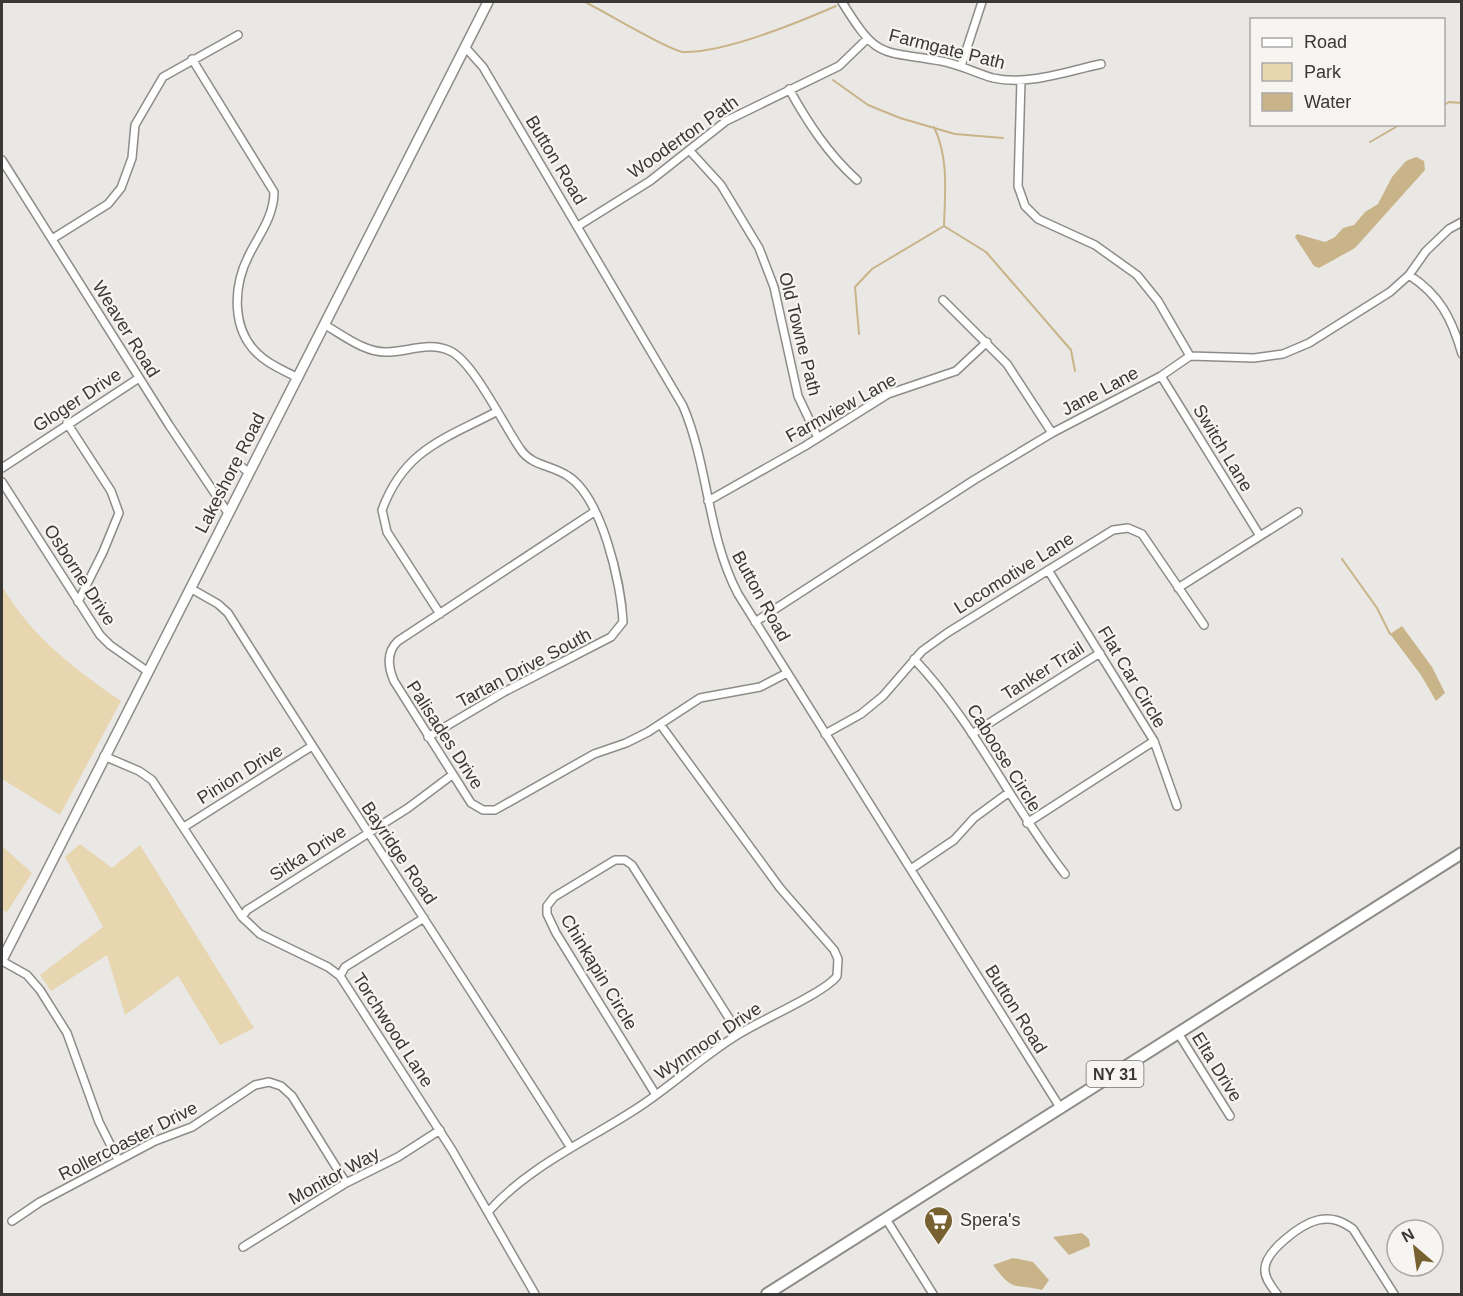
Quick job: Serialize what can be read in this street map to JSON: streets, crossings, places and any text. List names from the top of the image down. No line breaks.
{"streets":{"main road":["NY 31"],"street":["Farmgate Path","Wooderton Path","Button Road","Weaver Road","Old Towne Path","Jane Lane","Gloger Drive","Farmview Lane","Switch Lane","Lakeshore Road","Locomotive Lane","Osborne Drive","Tartan Drive South","Tanker Trail","Flat Car Circle","Palisades Drive","Caboose Circle","Pinion Drive","Sitka Drive","Bayridge Road","Chinkapin Circle","Torchwood Lane","Wynmoor Drive","Elta Drive","Rollercoaster Drive","Monitor Way"]},"crossings":[["Farmgate Path","Wooderton Path"],["Wooderton Path","Button Road"],["Wooderton Path","Old Towne Path"],["Button Road","Jane Lane"],["Button Road","Farmview Lane"],["Button Road","Lakeshore Road"],["Button Road","Locomotive Lane"],["Button Road","Palisades Drive"],["Button Road","NY 31"],["Weaver Road","Gloger Drive"],["Weaver Road","Lakeshore Road"],["Old Towne Path","Farmview Lane"],["Jane Lane","Switch Lane"],["Lakeshore Road","Osborne Drive"],["Lakeshore Road","Bayridge Road"],["Lakeshore Road","Torchwood Lane"],["Locomotive Lane","Flat Car Circle"],["Locomotive Lane","Caboose Circle"],["Tartan Drive South","Palisades Drive"],["Tanker Trail","Flat Car Circle"],["Tanker Trail","Caboose Circle"],["Palisades Drive","Sitka Drive"],["Palisades Drive","Wynmoor Drive"],["Pinion Drive","Bayridge Road"],["Pinion Drive","Torchwood Lane"],["Sitka Drive","Bayridge Road"],["Sitka Drive","Torchwood Lane"],["Bayridge Road","Wynmoor Drive"],["Chinkapin Circle","Wynmoor Drive"],["Torchwood Lane","Wynmoor Drive"],["Torchwood Lane","Monitor Way"],["Elta Drive","NY 31"],["Rollercoaster Drive","Monitor Way"]],"places":{"supermarket":["Spera's"]},"legend":["Road","Park","Water"],"north":"top left"}
